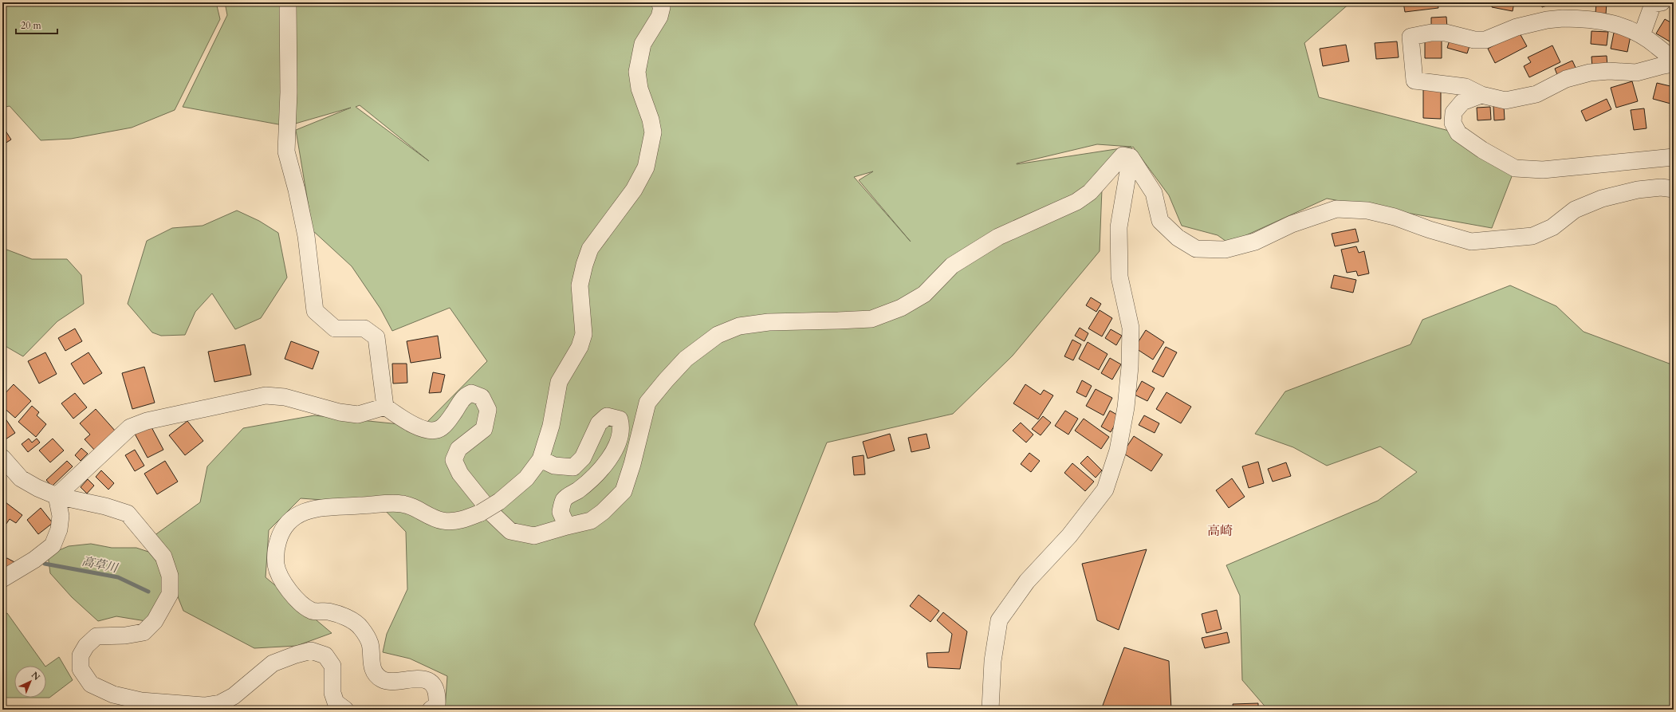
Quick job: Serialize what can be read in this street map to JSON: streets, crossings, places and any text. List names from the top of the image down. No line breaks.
{"districts":["高崎"],"water":["高草川"],"scale_bar":"20 m","north":"top right"}
